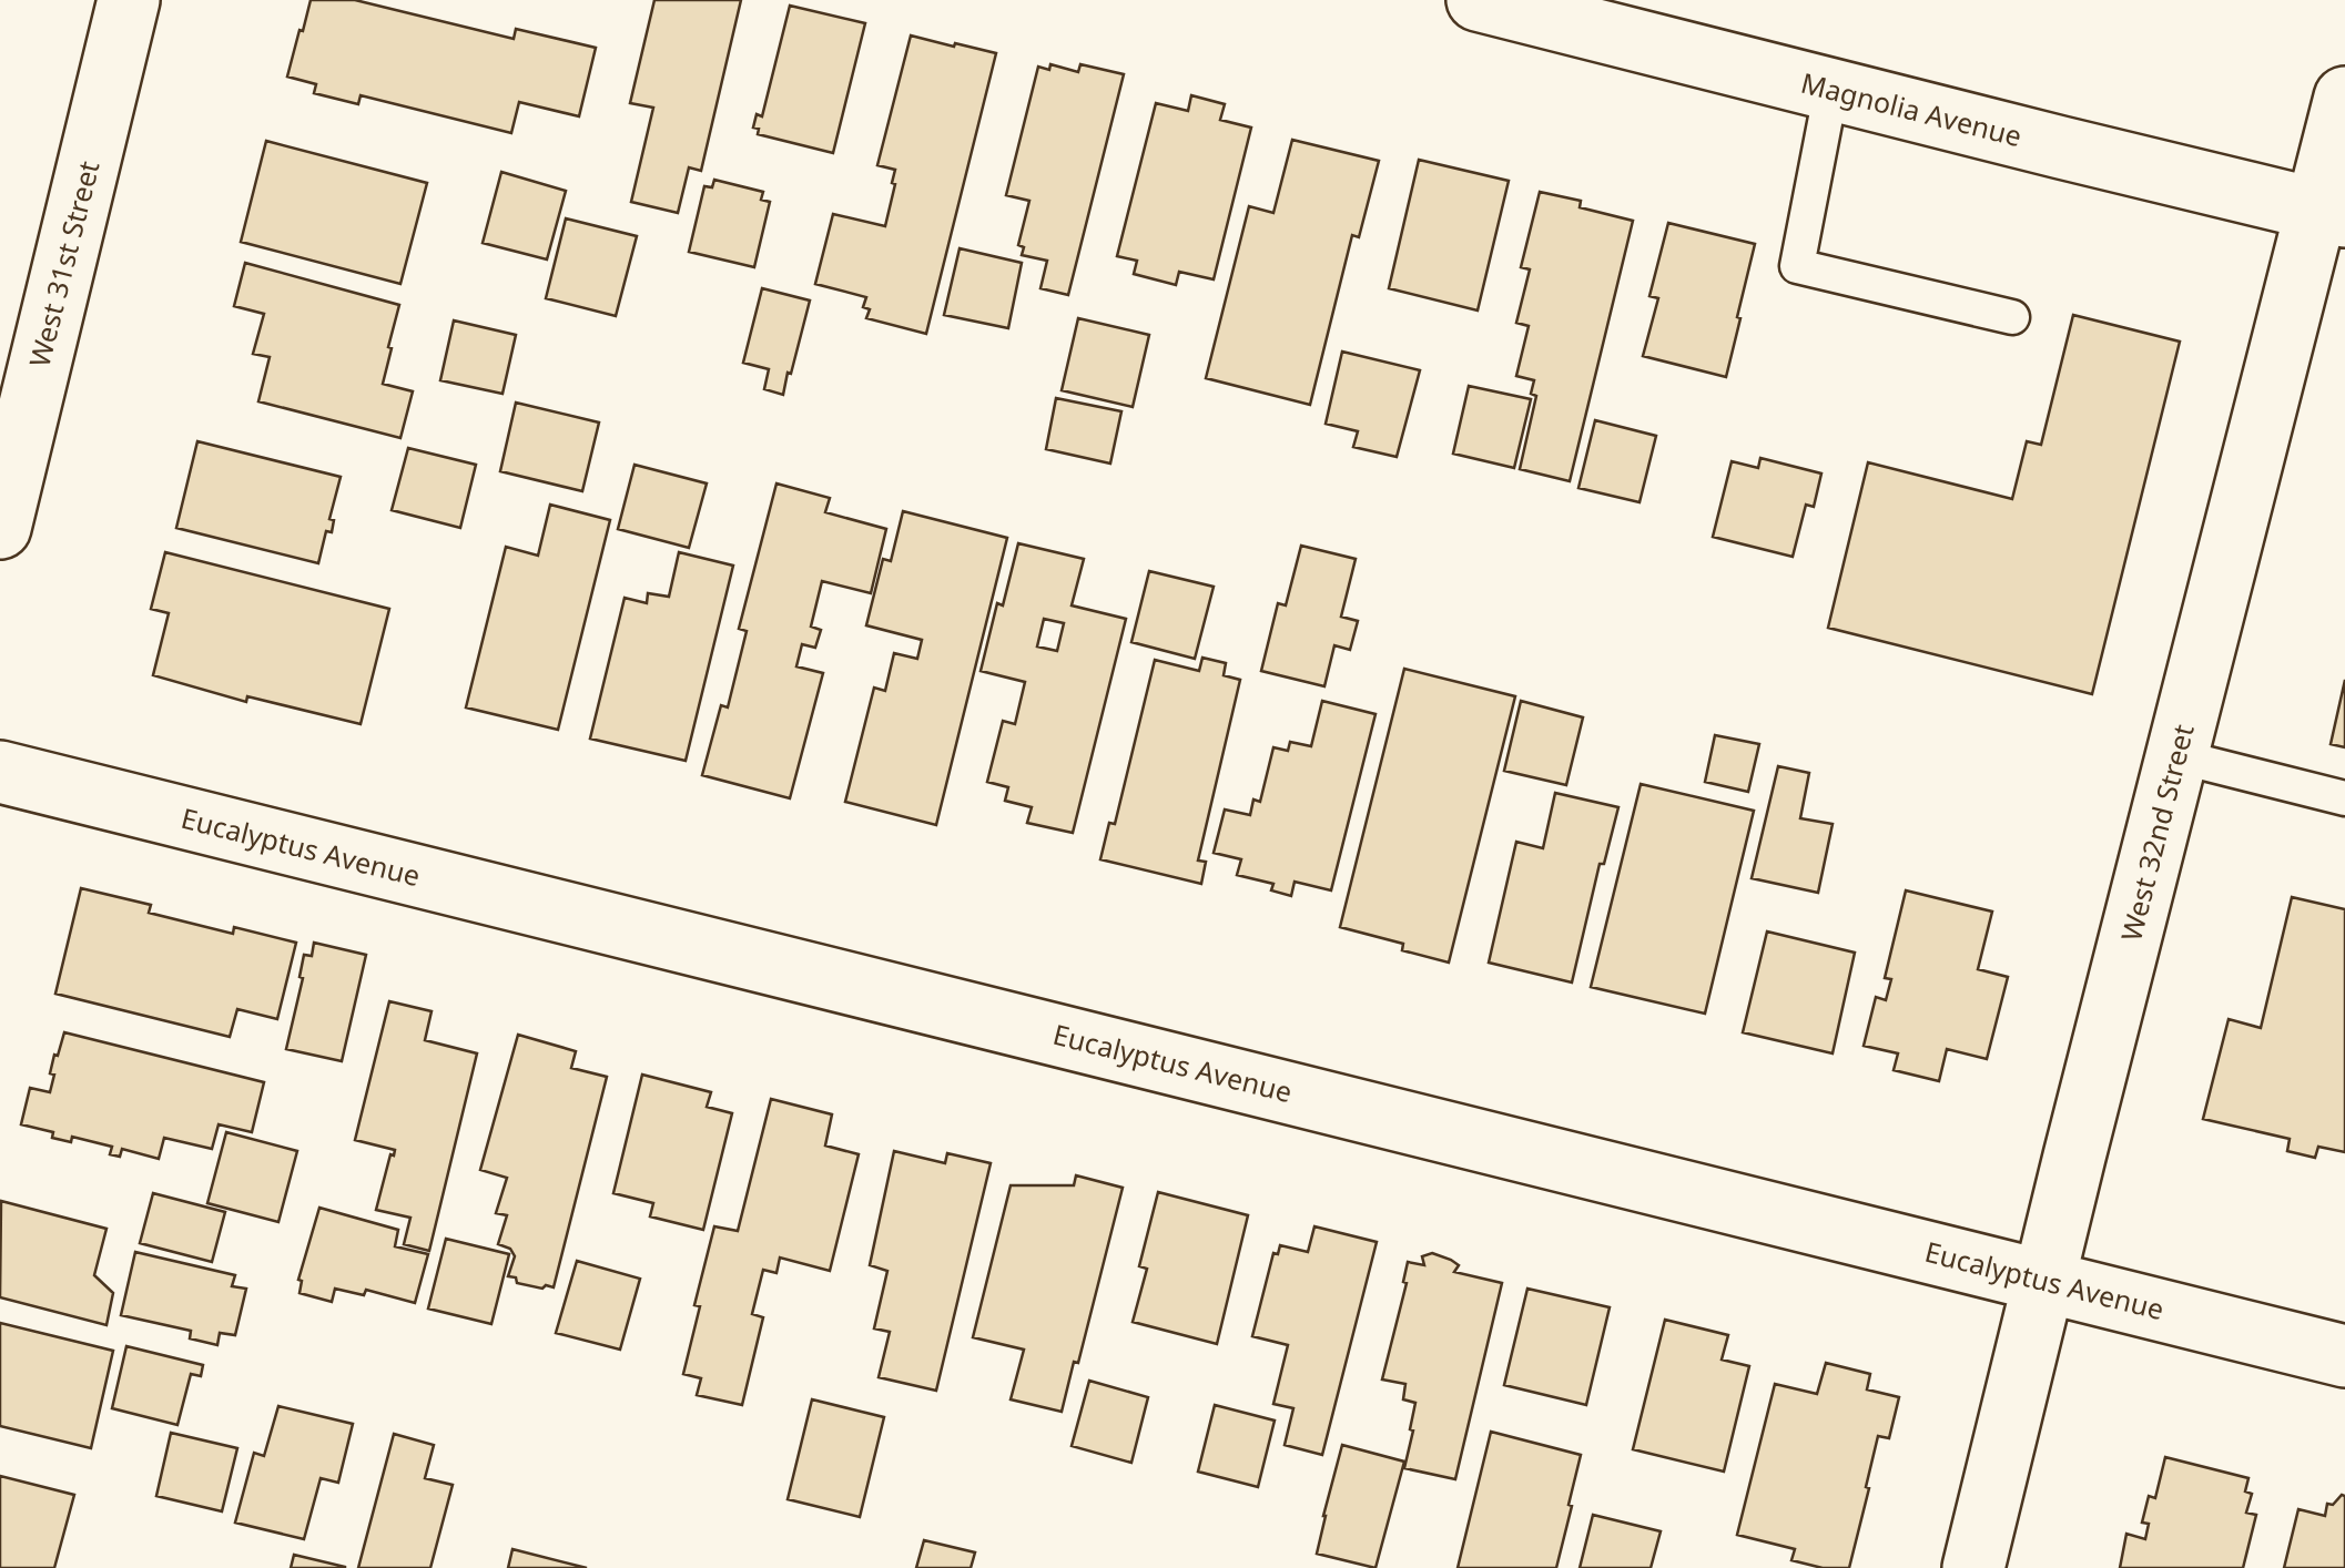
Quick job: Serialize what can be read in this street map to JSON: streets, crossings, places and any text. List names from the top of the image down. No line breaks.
{"streets":{"street":["Magnolia Avenue","West 31st Street","West 32nd Street","Eucalyptus Avenue"]},"crossings":[["Magnolia Avenue","West 32nd Street"],["West 32nd Street","Eucalyptus Avenue"]]}
